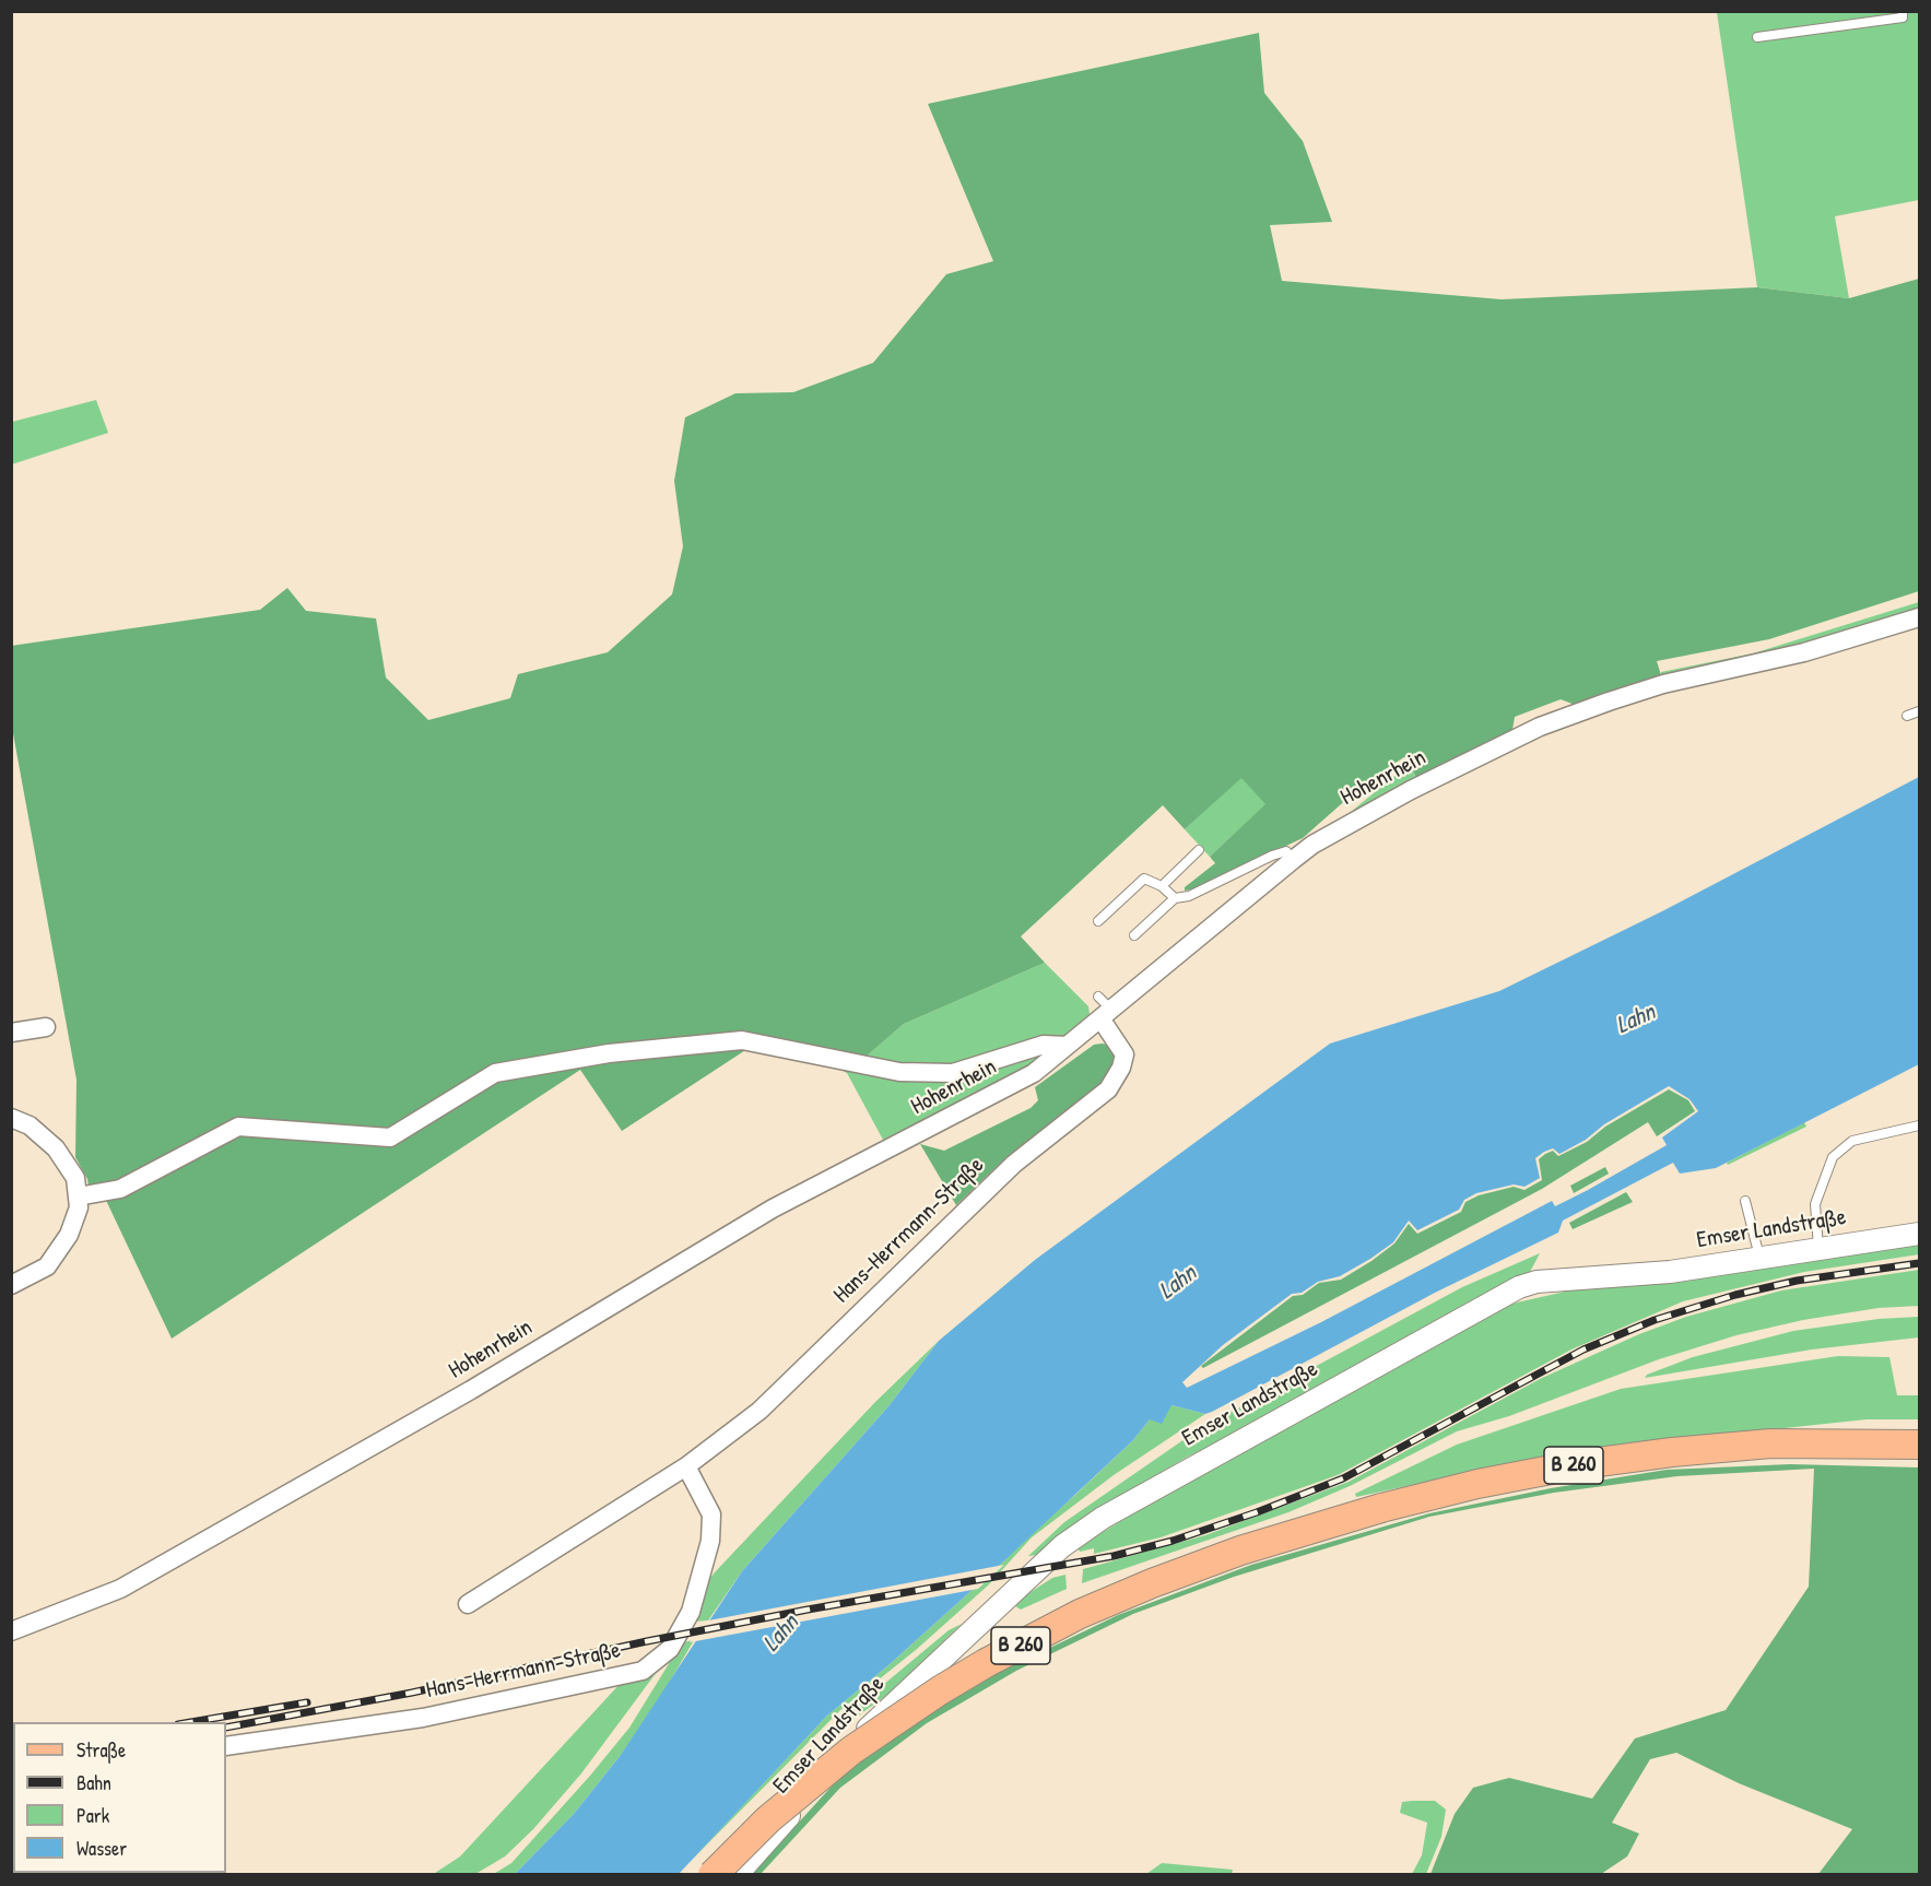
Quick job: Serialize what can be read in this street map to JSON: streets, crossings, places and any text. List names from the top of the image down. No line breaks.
{"streets":{"main road":["B 260"],"street":["Hohenrhein","Emser Landstraße","Hans-Herrmann-Straße"]},"crossings":[["Hohenrhein","Hans-Herrmann-Straße"]],"water":["Lahn"],"legend":["Straße","Bahn","Park","Wasser"]}
